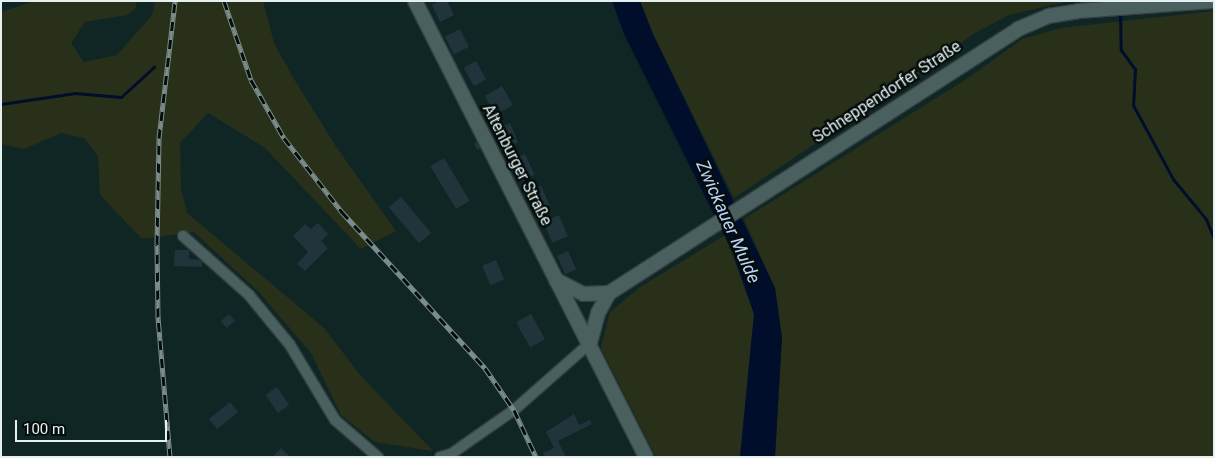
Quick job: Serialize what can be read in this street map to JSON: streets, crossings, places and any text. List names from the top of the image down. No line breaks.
{"streets":{"street":["Schneppendorfer Straße","Altenburger Straße"]},"water":["Zwickauer Mulde"],"scale_bar":"100 m"}
